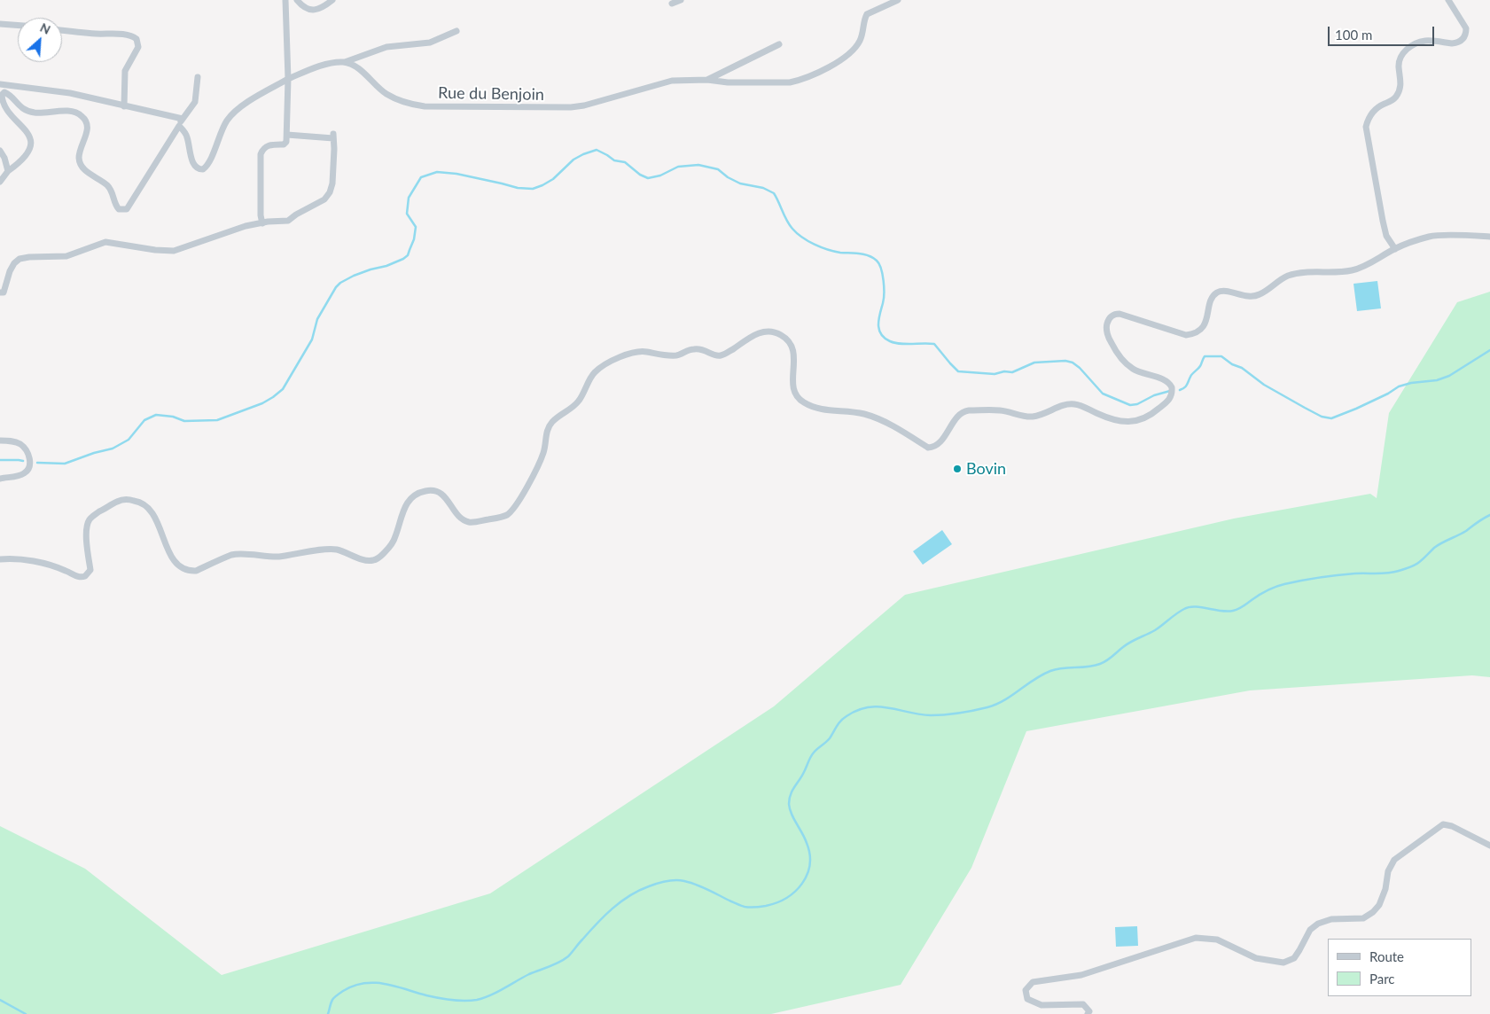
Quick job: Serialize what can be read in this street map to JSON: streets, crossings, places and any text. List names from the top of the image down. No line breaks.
{"streets":{"street":["Rue du Benjoin"]},"places":["Bovin"],"legend":["Route","Parc"],"scale_bar":"100 m","north":"top right"}
